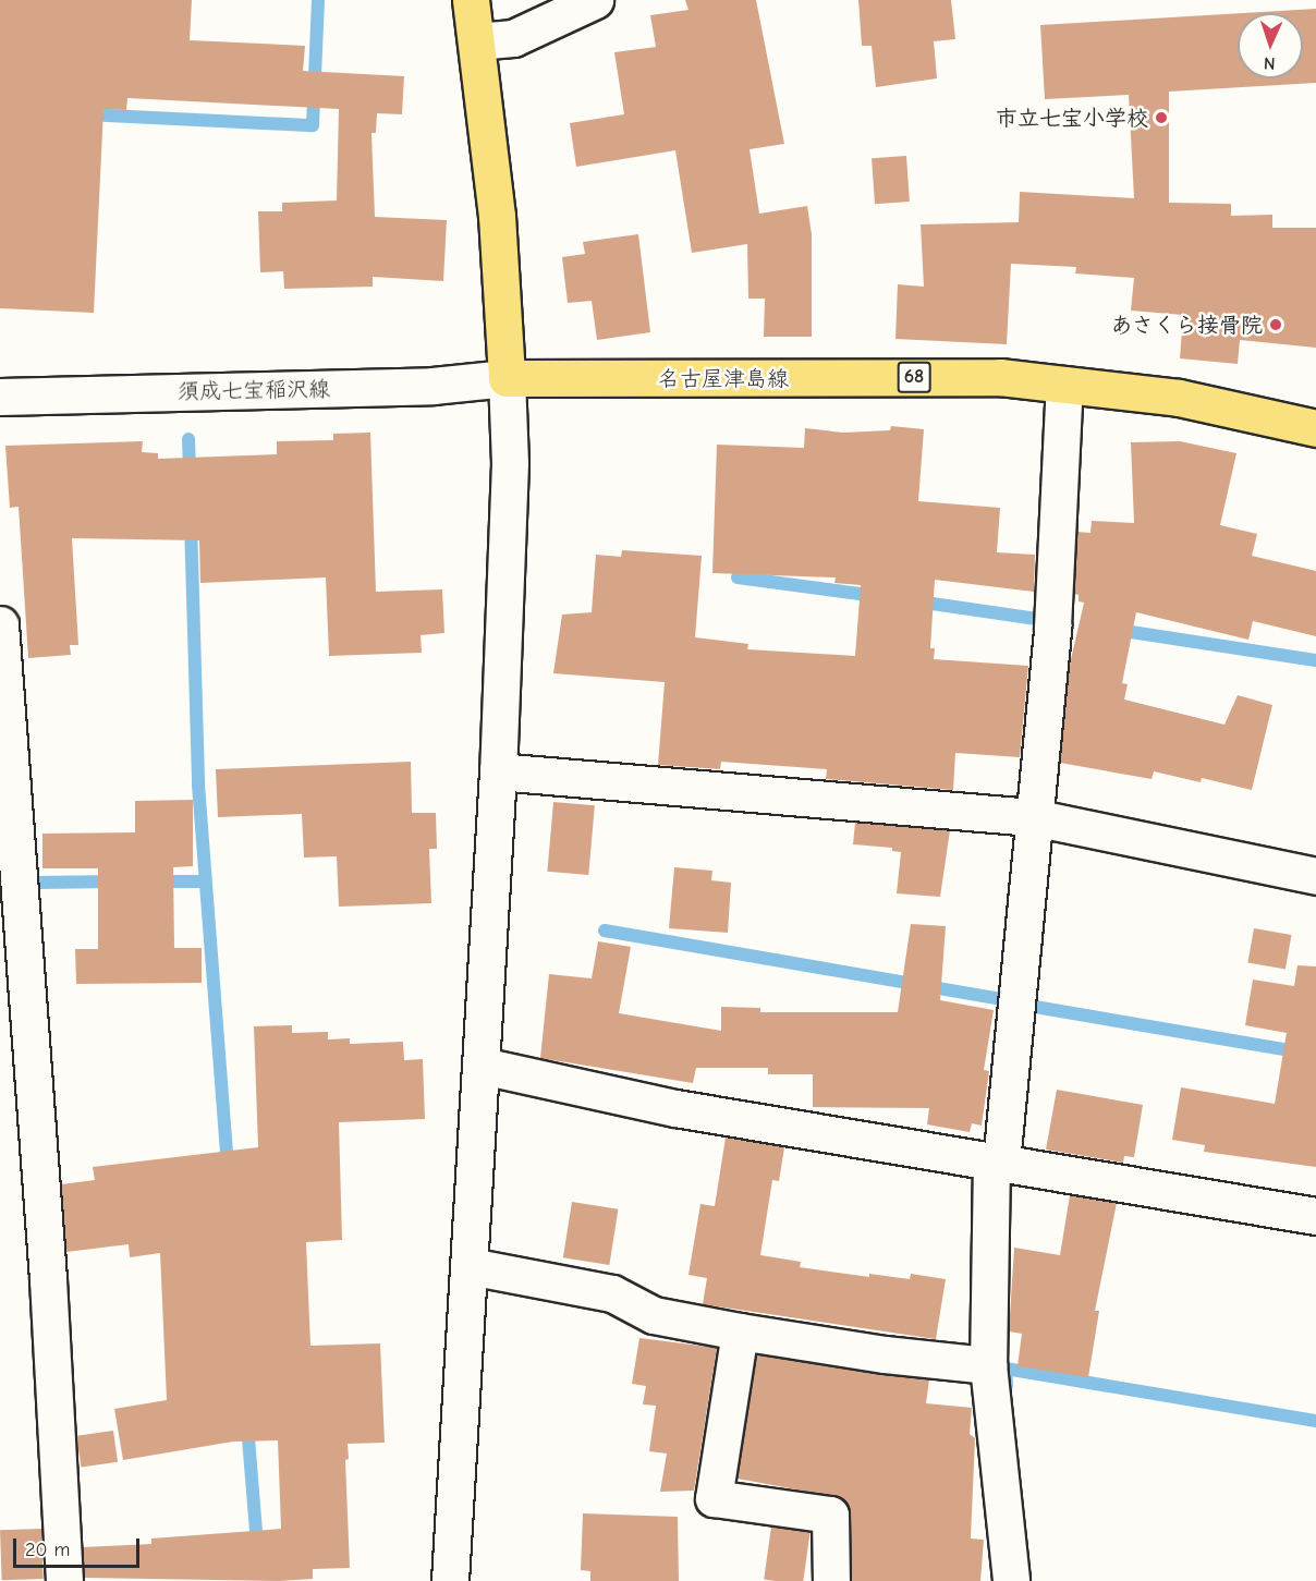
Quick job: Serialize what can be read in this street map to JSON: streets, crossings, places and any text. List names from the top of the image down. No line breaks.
{"streets":{"main road":["68","名古屋津島線"],"street":["須成七宝稲沢線"]},"crossings":[["名古屋津島線","須成七宝稲沢線"]],"places":["市立七宝小学校","あさくら接骨院"],"scale_bar":"20 m","north":"bottom"}
